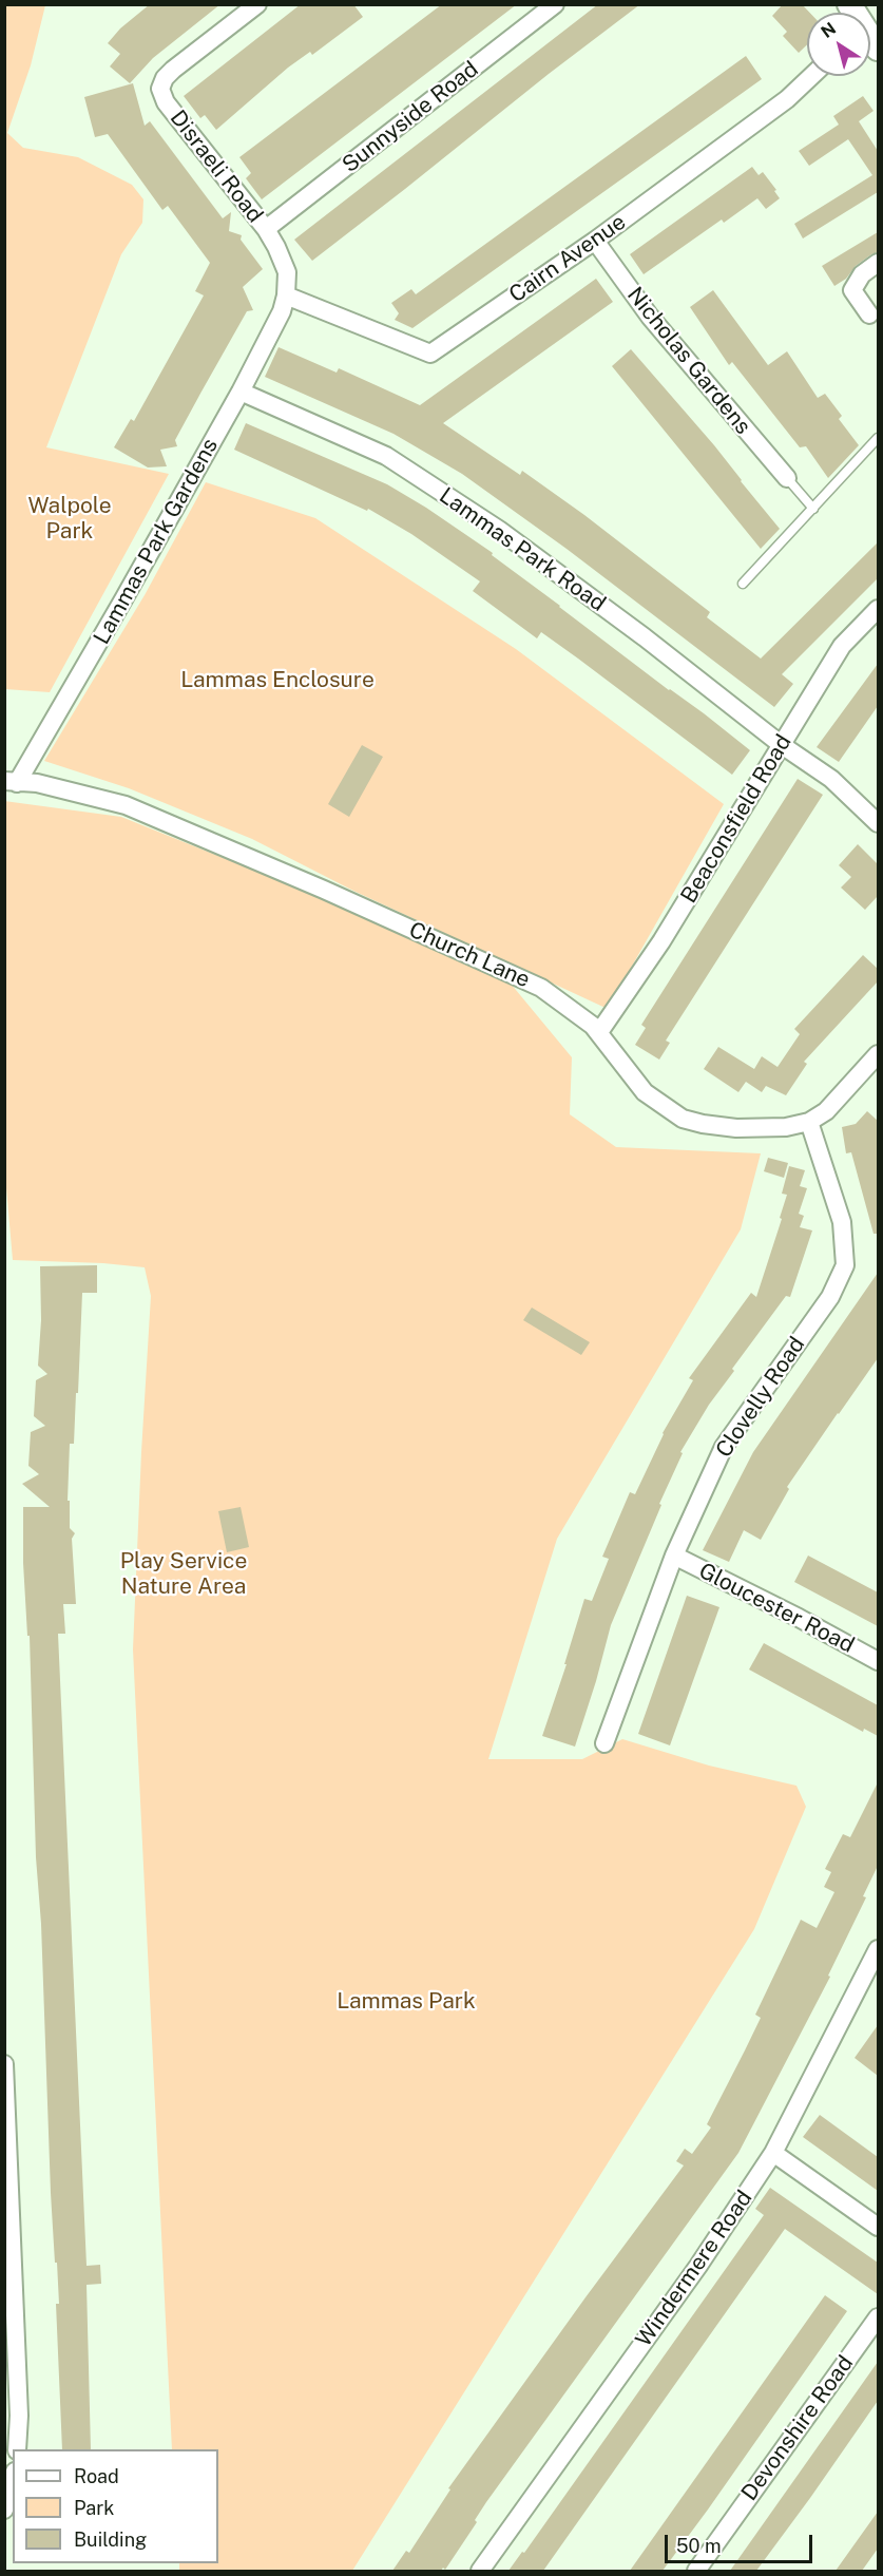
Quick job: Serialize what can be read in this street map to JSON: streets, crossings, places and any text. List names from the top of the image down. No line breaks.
{"streets":{"street":["Sunnyside Road","Disraeli Road","Cairn Avenue","Nicholas Gardens","Lammas Park Gardens","Lammas Park Road","Beaconsfield Road","Church Lane","Clovelly Road","Gloucester Road","Windermere Road","Devonshire Road"]},"crossings":[["Sunnyside Road","Disraeli Road"],["Disraeli Road","Cairn Avenue"],["Disraeli Road","Lammas Park Gardens"],["Cairn Avenue","Nicholas Gardens"],["Cairn Avenue","Lammas Park Gardens"],["Lammas Park Gardens","Lammas Park Road"],["Lammas Park Gardens","Church Lane"],["Lammas Park Road","Beaconsfield Road"],["Beaconsfield Road","Church Lane"],["Church Lane","Clovelly Road"],["Clovelly Road","Gloucester Road"]],"parks":["Walpole Park","Lammas Enclosure","Play Service Nature Area","Lammas Park"],"legend":["Road","Park","Building"],"scale_bar":"50 m","north":"top left"}
